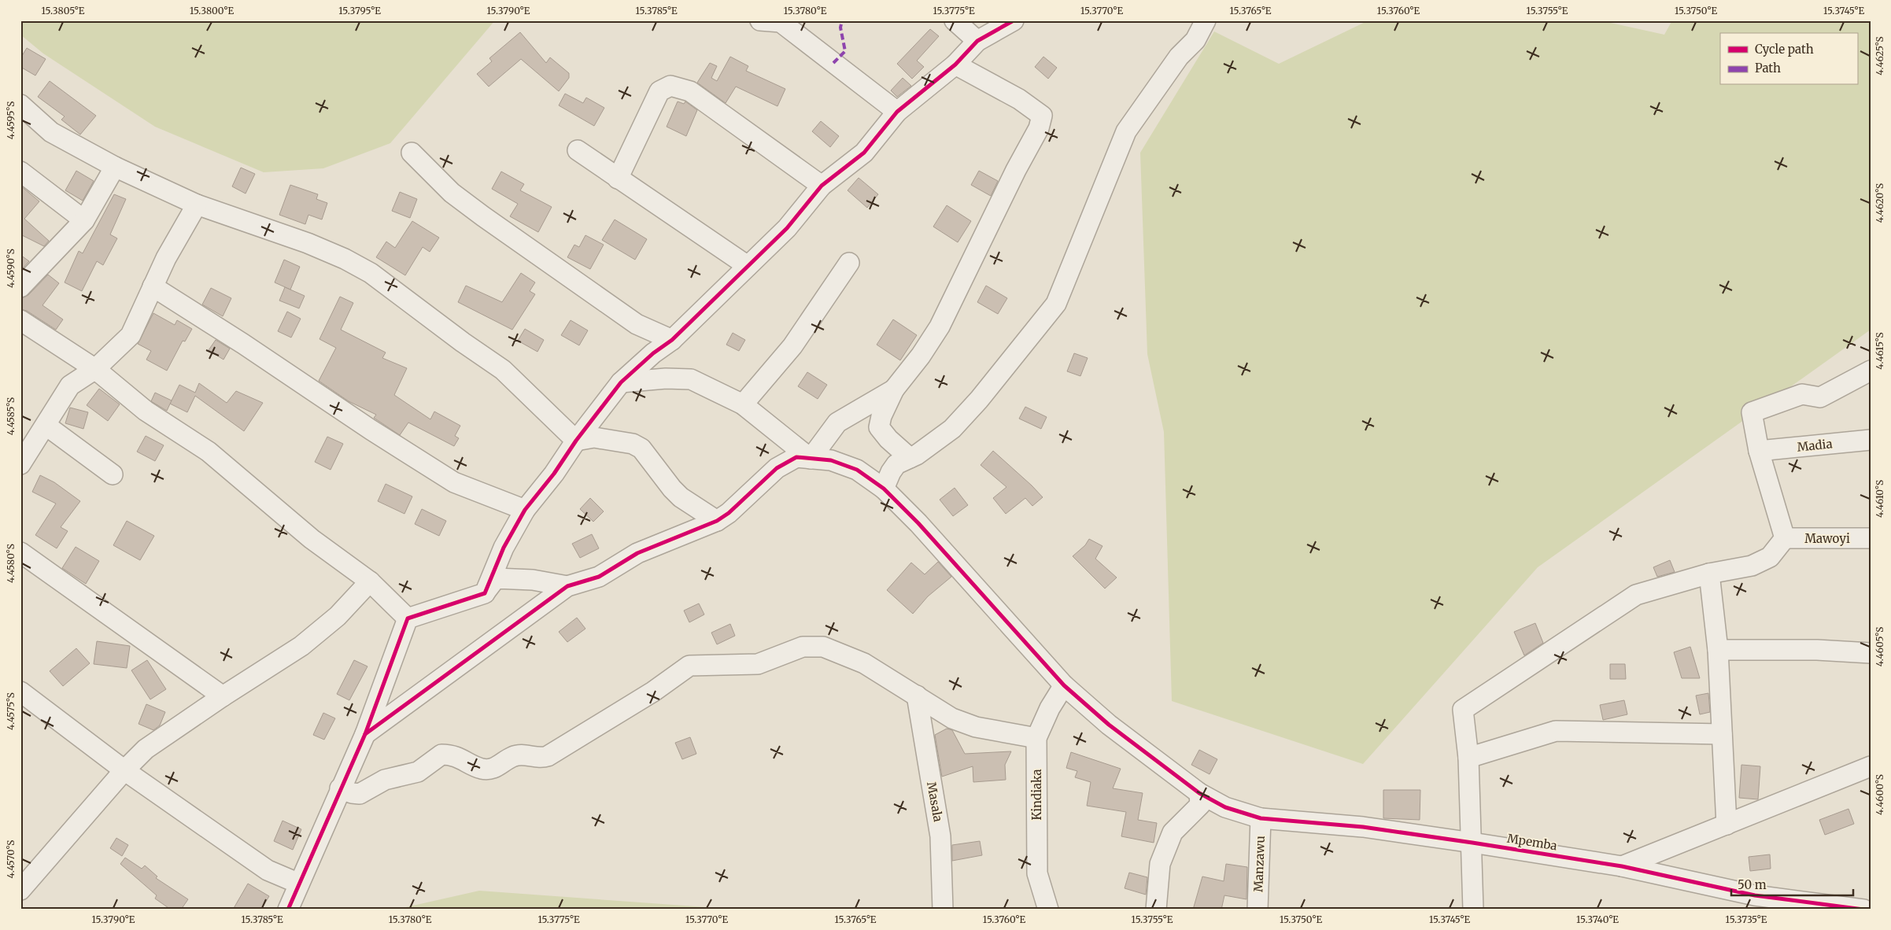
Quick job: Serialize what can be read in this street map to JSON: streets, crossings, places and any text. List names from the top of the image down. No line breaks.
{"streets":{"street":["Madia","Mawoyi","Kindiaka","Masala","Mpemba","Manzawu"]},"crossings":[["Kindiaka","Mpemba"],["Mpemba","Manzawu"]],"legend":["Cycle path","Path"],"scale_bar":"50 m","coordinates":["15.3805°E","15.3800°E","15.3795°E","15.3790°E","15.3785°E","15.3780°E","15.3775°E","15.3770°E","15.3765°E","15.3760°E","15.3755°E","15.3750°E","15.3745°E","4.4625°S","4.4595°S","4.4620°S","4.4590°S","4.4615°S","4.4585°S","4.4610°S","4.4580°S","4.4605°S","4.4575°S","4.4600°S","4.4570°S","15.3740°E","15.3735°E"]}
